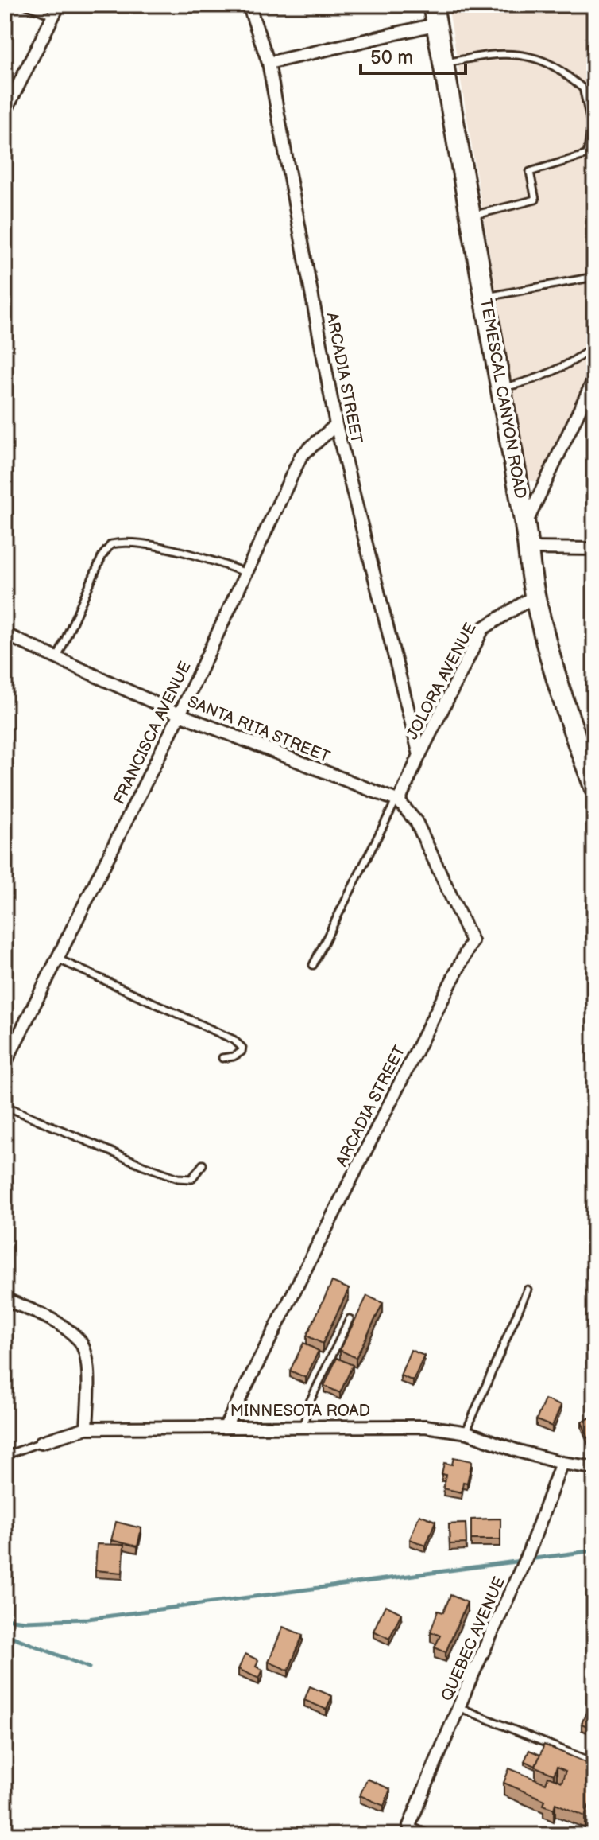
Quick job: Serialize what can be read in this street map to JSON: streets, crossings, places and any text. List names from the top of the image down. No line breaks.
{"streets":{"main road":["TEMESCAL CANYON ROAD"],"street":["ARCADIA STREET","JOLORA AVENUE","SANTA RITA STREET","FRANCISCA AVENUE","MINNESOTA ROAD","QUEBEC AVENUE"]},"crossings":[["ARCADIA STREET","JOLORA AVENUE"],["ARCADIA STREET","SANTA RITA STREET"],["ARCADIA STREET","FRANCISCA AVENUE"],["ARCADIA STREET","MINNESOTA ROAD"],["TEMESCAL CANYON ROAD","JOLORA AVENUE"],["JOLORA AVENUE","SANTA RITA STREET"],["SANTA RITA STREET","FRANCISCA AVENUE"],["MINNESOTA ROAD","QUEBEC AVENUE"]],"scale_bar":"50 m"}
